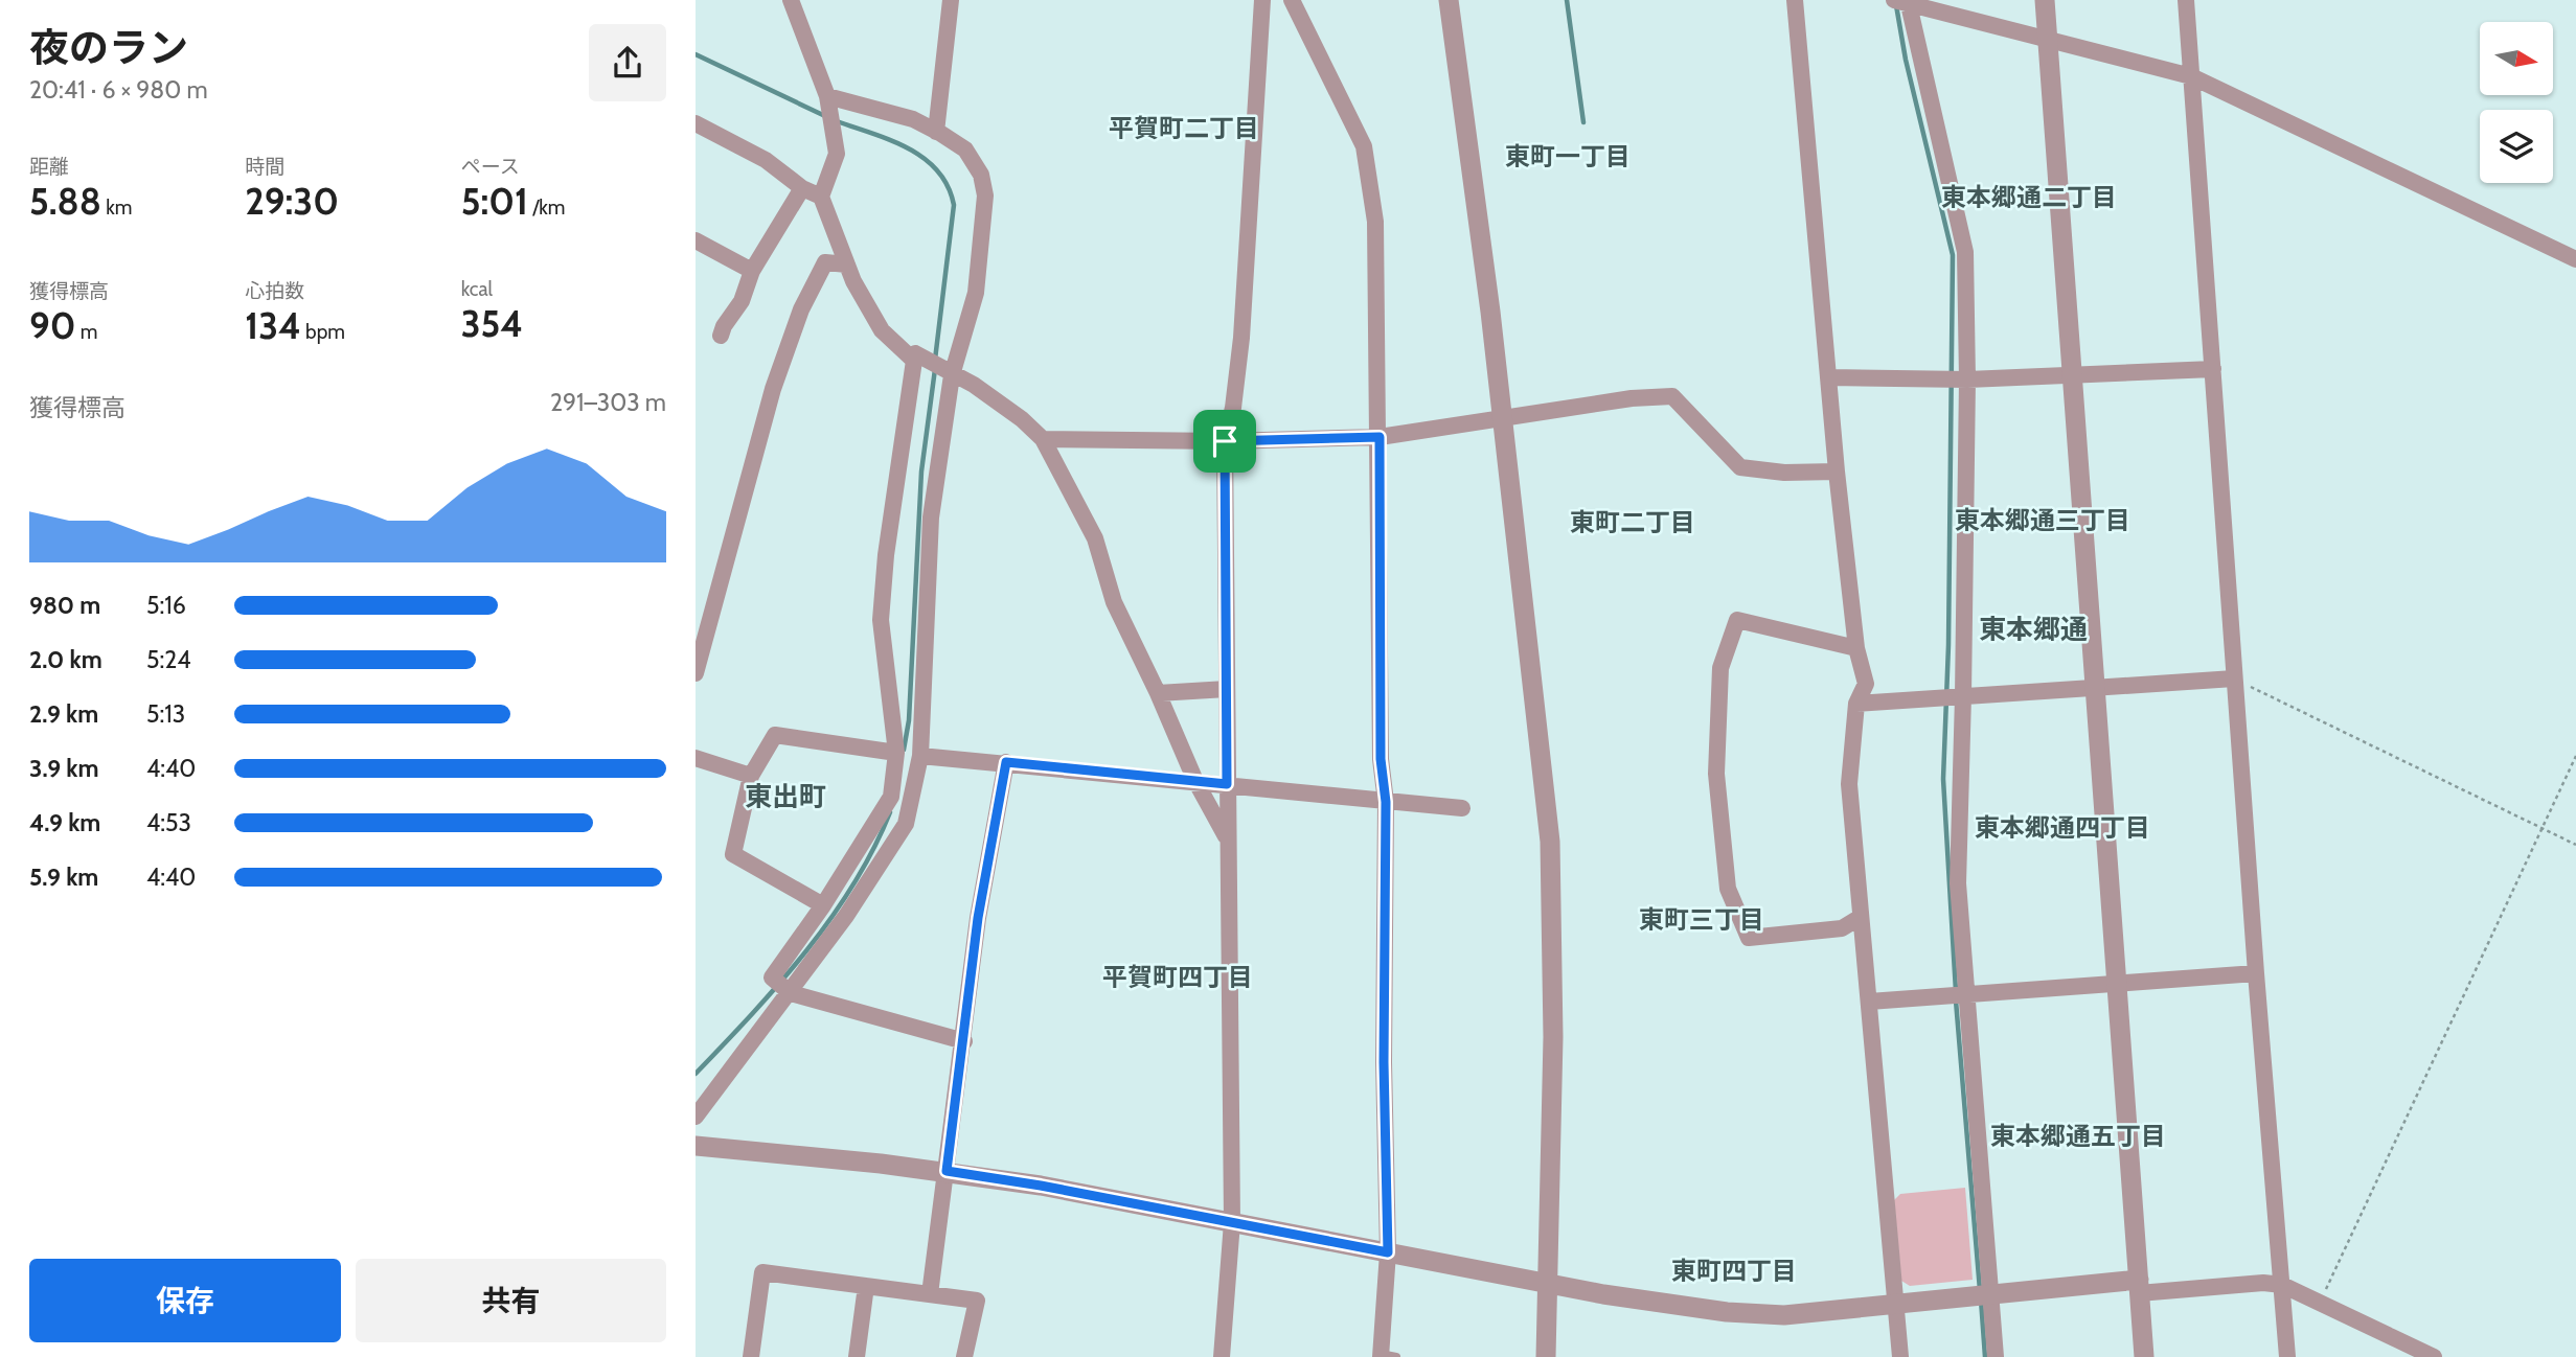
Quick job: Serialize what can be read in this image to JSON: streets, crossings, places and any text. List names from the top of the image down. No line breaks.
{"districts":["平賀町二丁目","東町一丁目","東本郷通二丁目","東本郷通三丁目","東町二丁目","東本郷通","東出町","東本郷通四丁目","東町三丁目","平賀町四丁目","東本郷通五丁目","東町四丁目"],"north":"right","page":{"heading":["夜のラン","20:41 · 6 × 980 m"],"stats":[["距離","5.88 km"],["時間","29:30"],["ペース","5:01 /km"],["獲得標高","90 m"],["心拍数","134 bpm"],["kcal","354"]],"chart":["獲得標高","291–303 m"],"list":[{"name":"980 m","note":"5:16"},{"name":"2.0 km","note":"5:24"},{"name":"2.9 km","note":"5:13"},{"name":"3.9 km","note":"4:40"},{"name":"4.9 km","note":"4:53"},{"name":"5.9 km","note":"4:40"}],"buttons":["保存","共有"]}}
